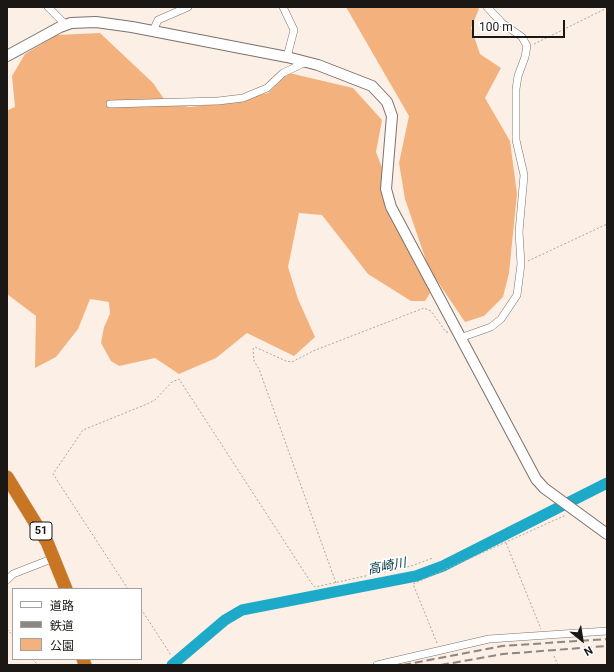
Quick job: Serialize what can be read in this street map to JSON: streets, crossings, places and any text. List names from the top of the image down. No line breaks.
{"streets":{"highway":["51"]},"water":["高崎川"],"legend":["道路","鉄道","公園"],"scale_bar":"100 m","north":"bottom right"}
